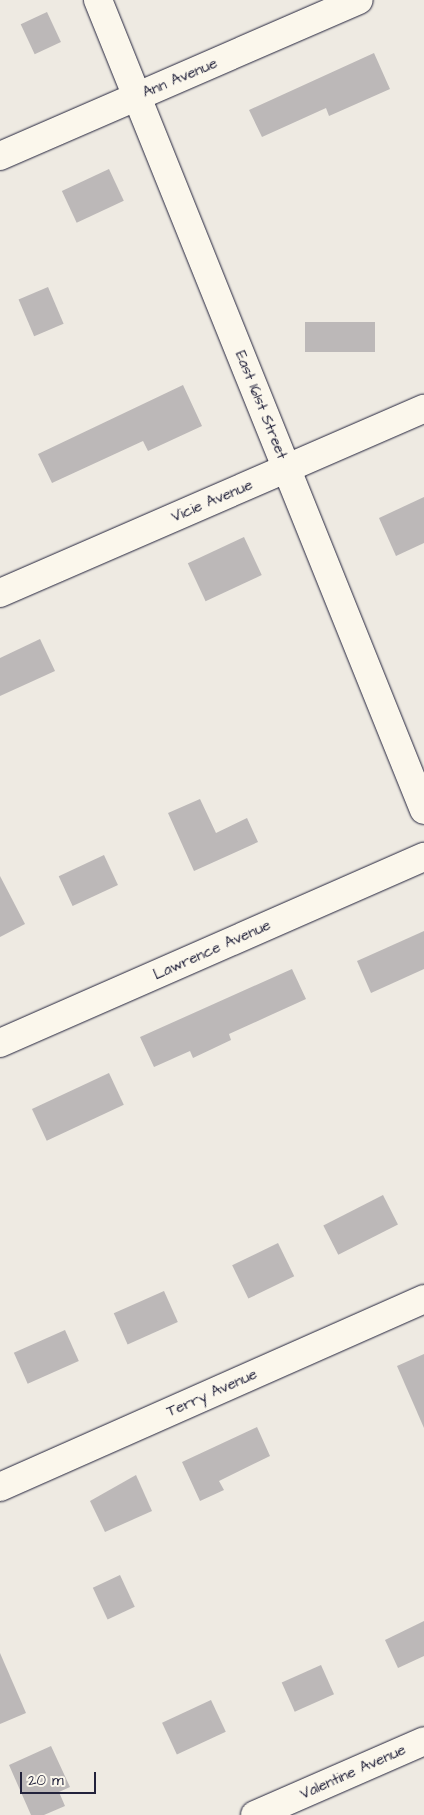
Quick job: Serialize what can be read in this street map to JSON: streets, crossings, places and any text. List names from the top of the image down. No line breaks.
{"streets":{"street":["Ann Avenue","East 161st Street","Vicie Avenue","Lawrence Avenue","Terry Avenue","Valentine Avenue"]},"crossings":[["Ann Avenue","East 161st Street"],["East 161st Street","Vicie Avenue"]],"scale_bar":"20 m"}
